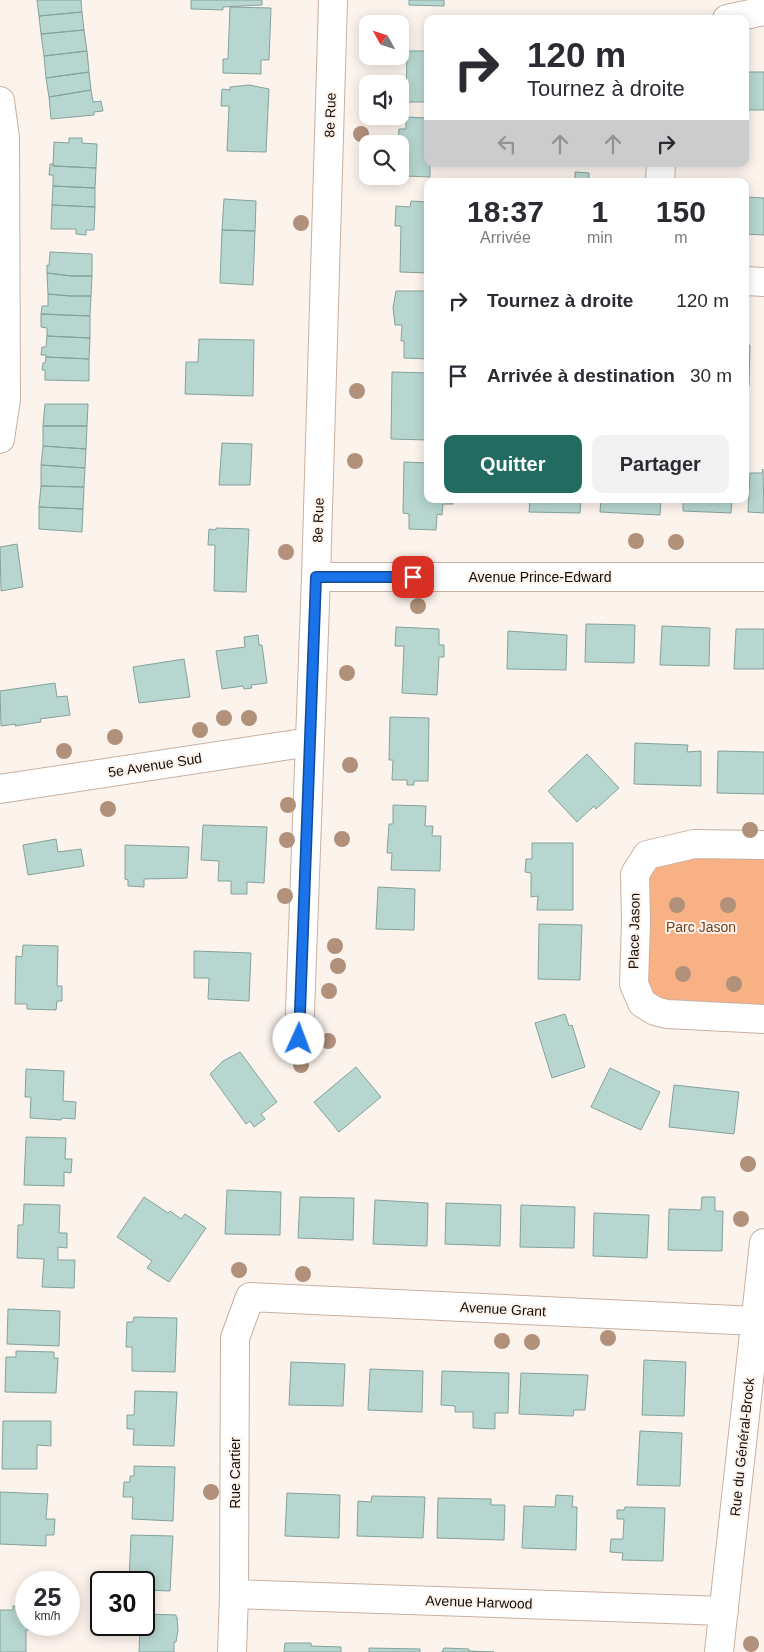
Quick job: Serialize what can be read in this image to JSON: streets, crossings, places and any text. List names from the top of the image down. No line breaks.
{"streets":{"street":["8e Rue","Avenue Prince-Edward","5e Avenue Sud","Place Jason","Avenue Grant","Rue du Général-Brock","Rue Cartier","Avenue Harwood"]},"crossings":[["8e Rue","Avenue Prince-Edward"],["8e Rue","5e Avenue Sud"],["Avenue Grant","Rue du Général-Brock"],["Avenue Grant","Rue Cartier"],["Rue du Général-Brock","Avenue Harwood"],["Rue Cartier","Avenue Harwood"]],"parks":["Parc Jason"],"north":"top left","page":{"turn":["120 m","Tournez à droite"],"eta":["18:37","Arrivée","1","min","150","m"],"list":[{"name":"Tournez à droite","value":"120 m"},{"name":"Arrivée à destination","value":"30 m"}],"buttons":["Quitter","Partager"],"speed":"25 km/h","limit":"30"}}
